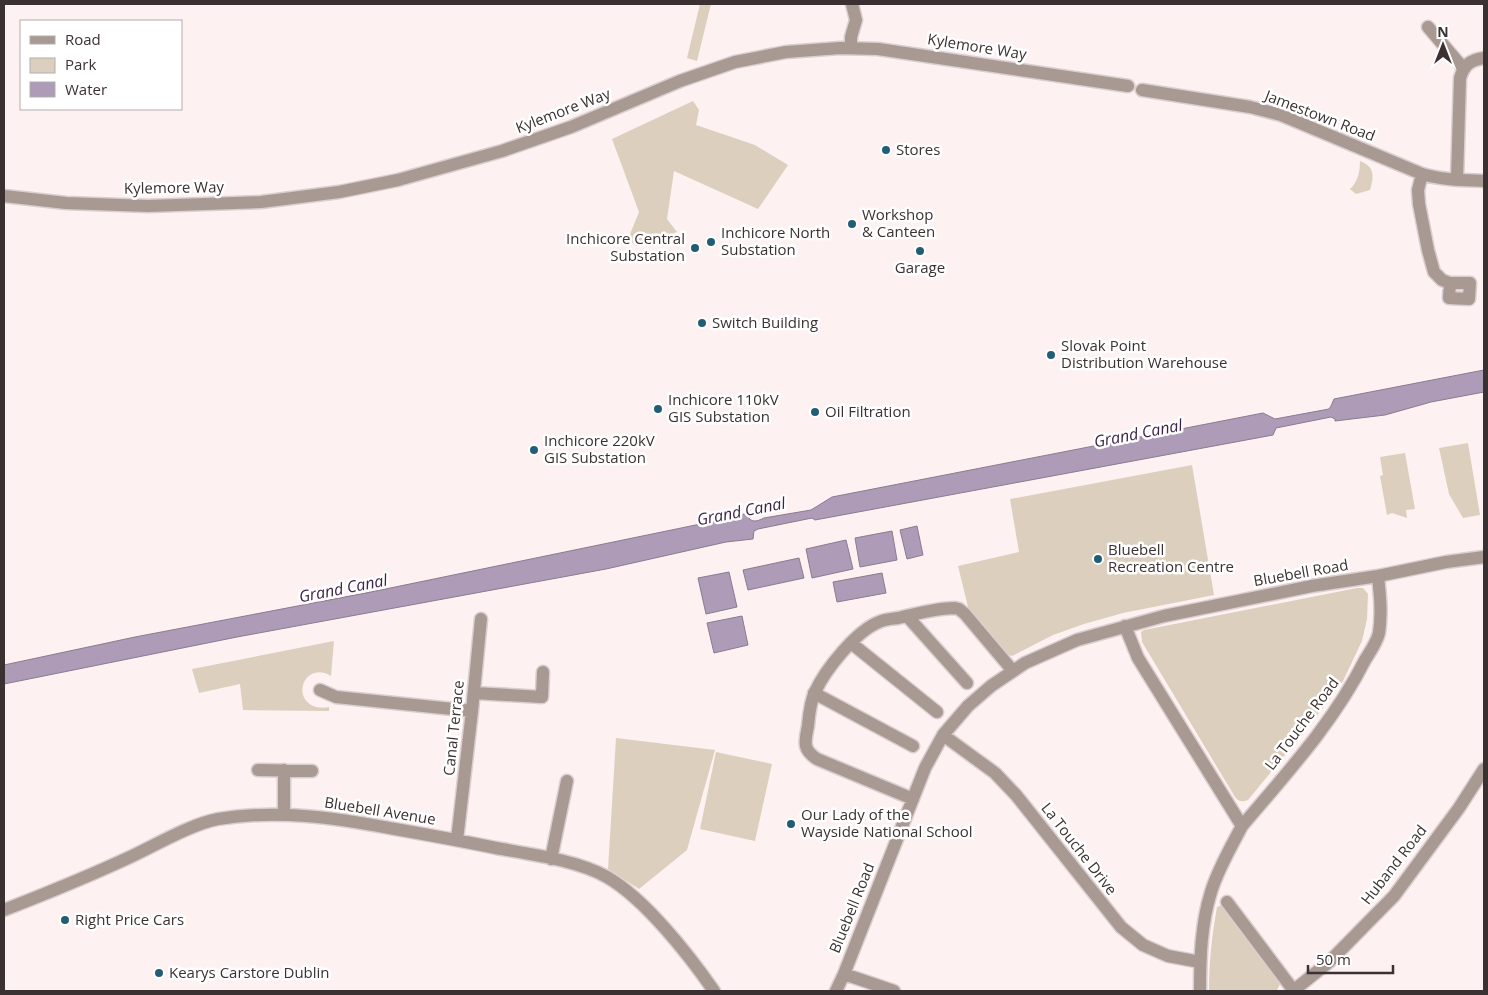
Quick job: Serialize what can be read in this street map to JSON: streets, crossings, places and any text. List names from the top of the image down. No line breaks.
{"streets":{"street":["Kylemore Way","Jamestown Road","Bluebell Road","La Touche Road","Canal Terrace","Bluebell Avenue","La Touche Drive","Huband Road"]},"crossings":[["Bluebell Road","La Touche Road"],["Bluebell Road","La Touche Drive"],["La Touche Road","La Touche Drive"],["Canal Terrace","Bluebell Avenue"]],"water":["Grand Canal"],"places":["Stores","Workshop & Canteen","Inchicore North Substation","Inchicore Central Substation","Garage","Switch Building","Slovak Point Distribution Warehouse","Inchicore 110kV GIS Substation","Oil Filtration","Inchicore 220kV GIS Substation","Bluebell Recreation Centre","Our Lady of the Wayside National School","Right Price Cars","Kearys Carstore Dublin"],"legend":["Road","Park","Water"],"scale_bar":"50 m","north":"top"}
